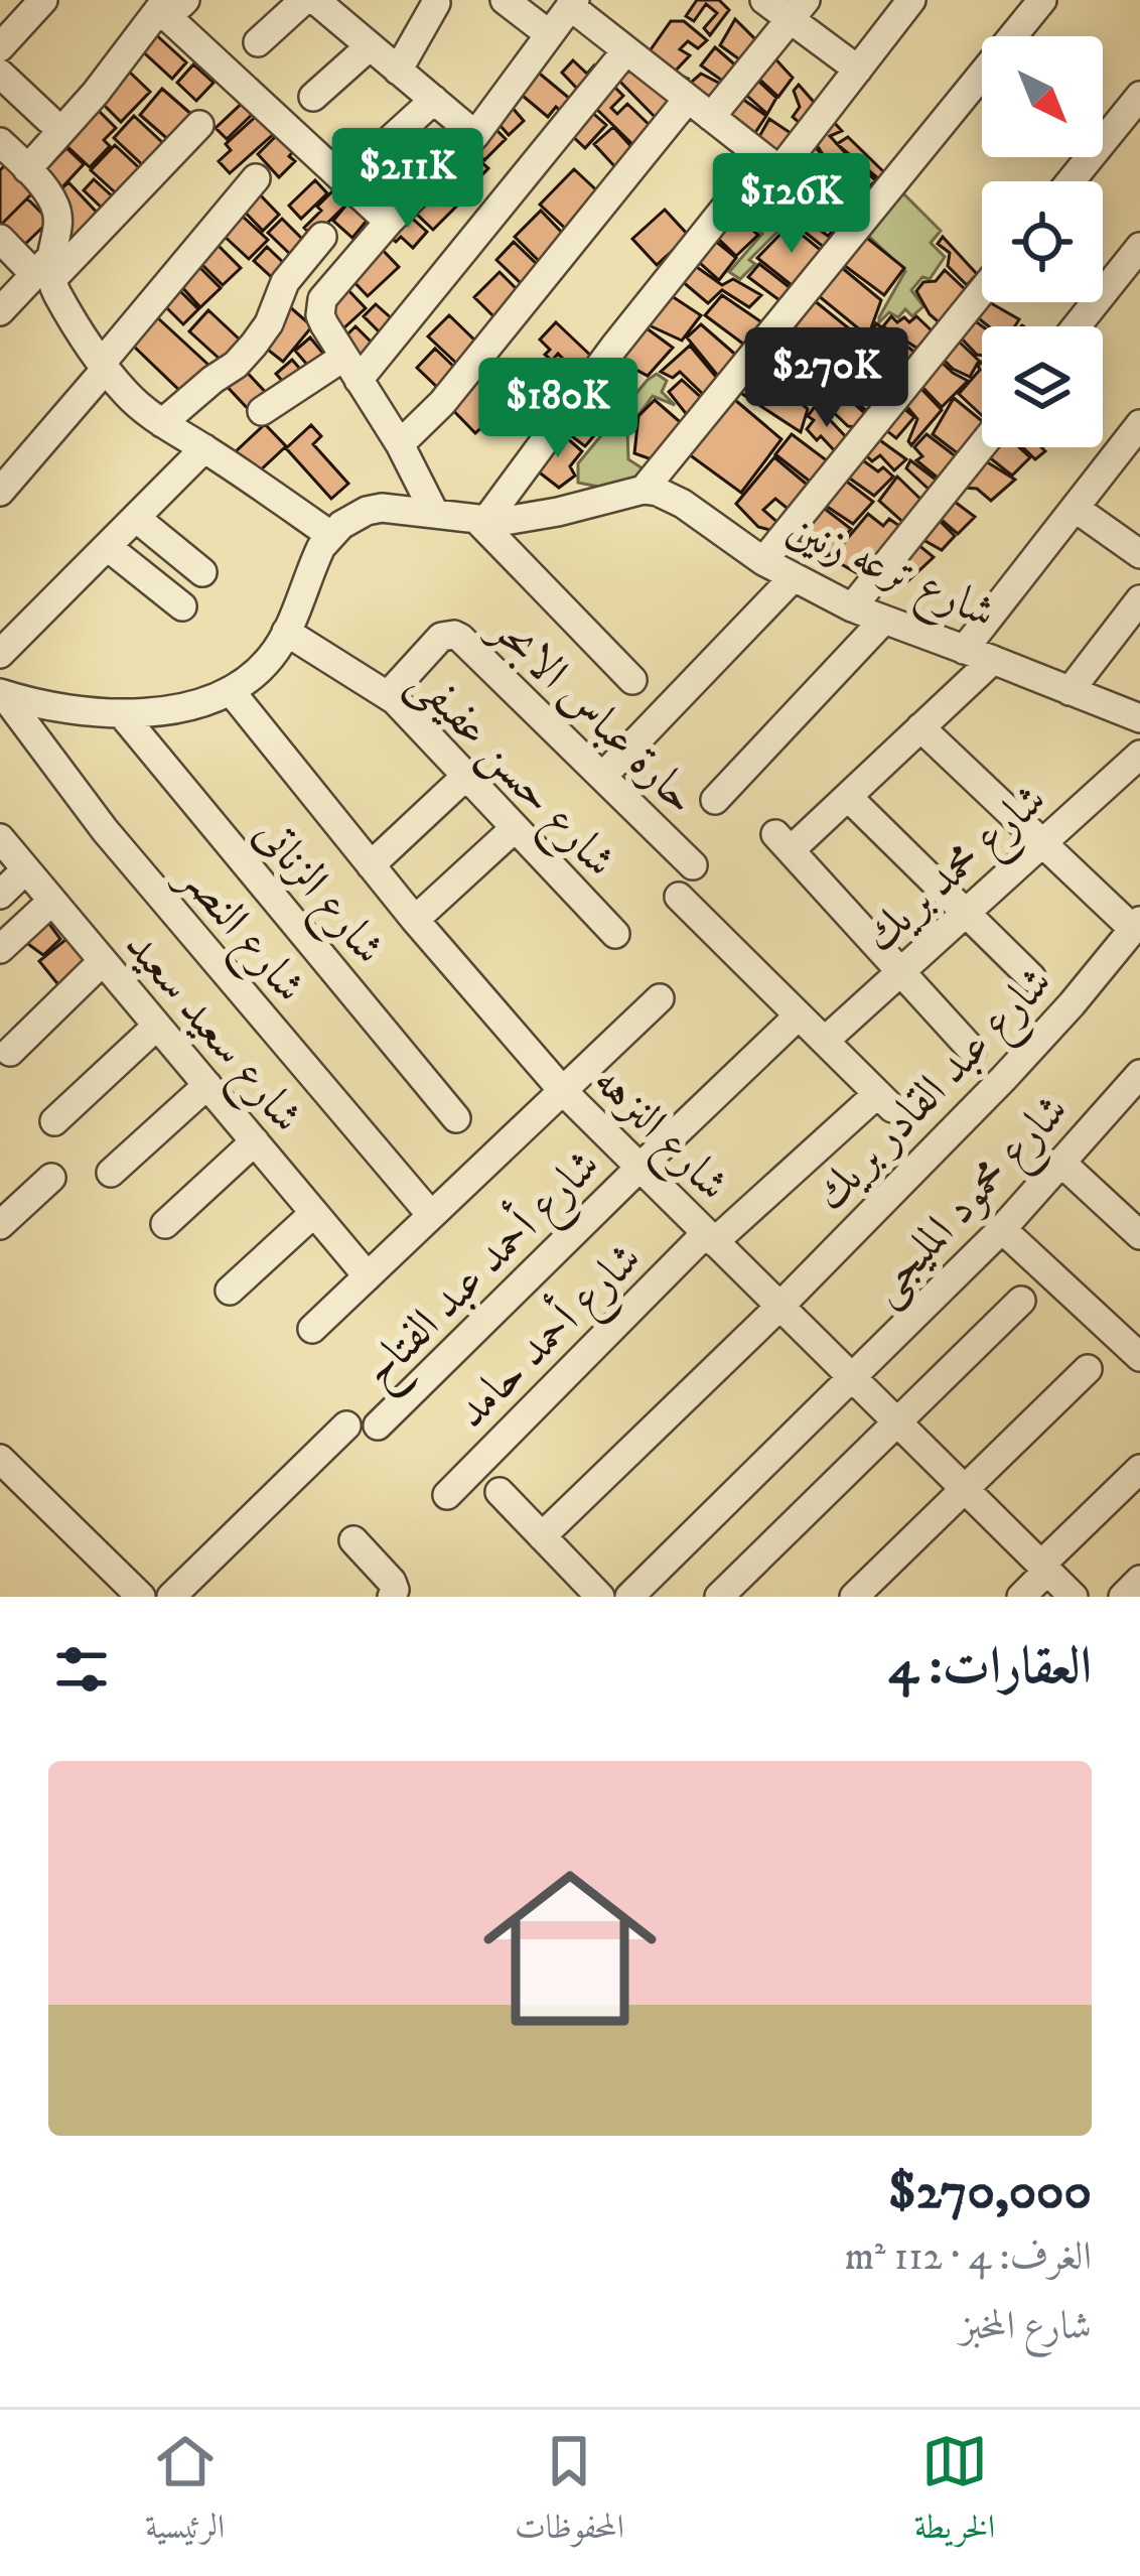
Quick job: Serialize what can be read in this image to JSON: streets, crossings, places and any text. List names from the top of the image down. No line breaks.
{"streets":{"street":["شارع ترعه زنين","حارة عباس الابحر","شارع حسن عفيفى","شارع محمد بريك","شارع الزناتى","شارع النصر","شارع سعيد سعيد","شارع عبد القادر بريك","شارع النزهه","شارع محمود المليجى","شارع أحمد عبد الفتاح","شارع أحمد حامد"]},"crossings":[["حارة عباس الابحر","شارع حسن عفيفى"],["شارع محمد بريك","شارع أحمد حامد"],["شارع عبد القادر بريك","شارع النزهه"],["شارع النزهه","شارع محمود المليجى"],["شارع النزهه","شارع أحمد عبد الفتاح"],["شارع النزهه","شارع أحمد حامد"]],"north":"bottom right","page":{"price":["$211K","$126K","$270K","$180K"],"heading":"العقارات: 4","list":[{"name":"$270,000","note":"الغرف: 4 · 112 m² · شارع المخبز"}],"tabs":["الخريطة","المحفوظات","الرئيسية"]}}
